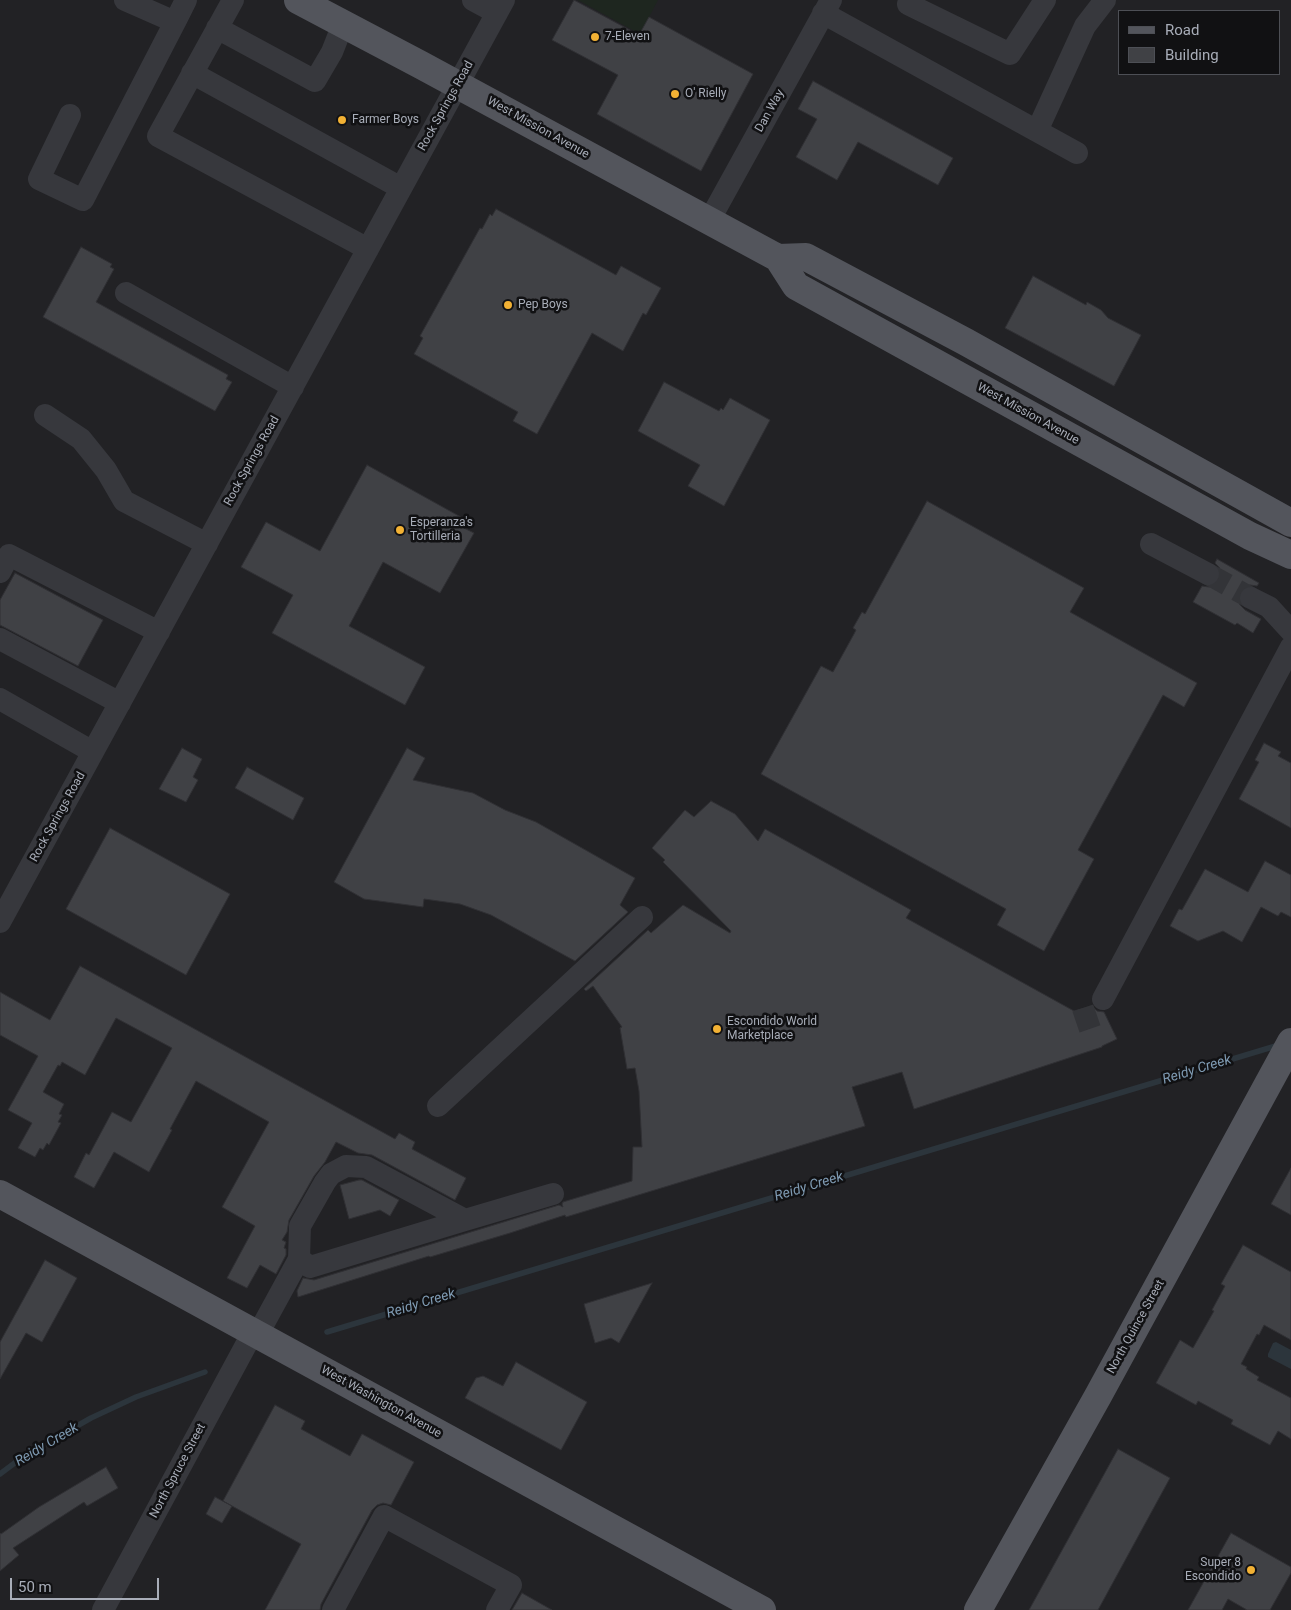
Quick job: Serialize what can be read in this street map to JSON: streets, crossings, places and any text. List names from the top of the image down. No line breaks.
{"streets":{"main road":["West Mission Avenue","North Quince Street","West Washington Avenue"],"street":["Rock Springs Road","Dan Way","North Spruce Street"]},"crossings":[["Rock Springs Road","West Mission Avenue"],["Dan Way","West Mission Avenue"],["West Washington Avenue","North Spruce Street"]],"water":["Reidy Creek"],"places":["7-Eleven","O' Rielly","Farmer Boys","Pep Boys","Esperanza's Tortilleria","Escondido World Marketplace","Super 8 Escondido"],"legend":["Road","Building"],"scale_bar":"50 m"}
